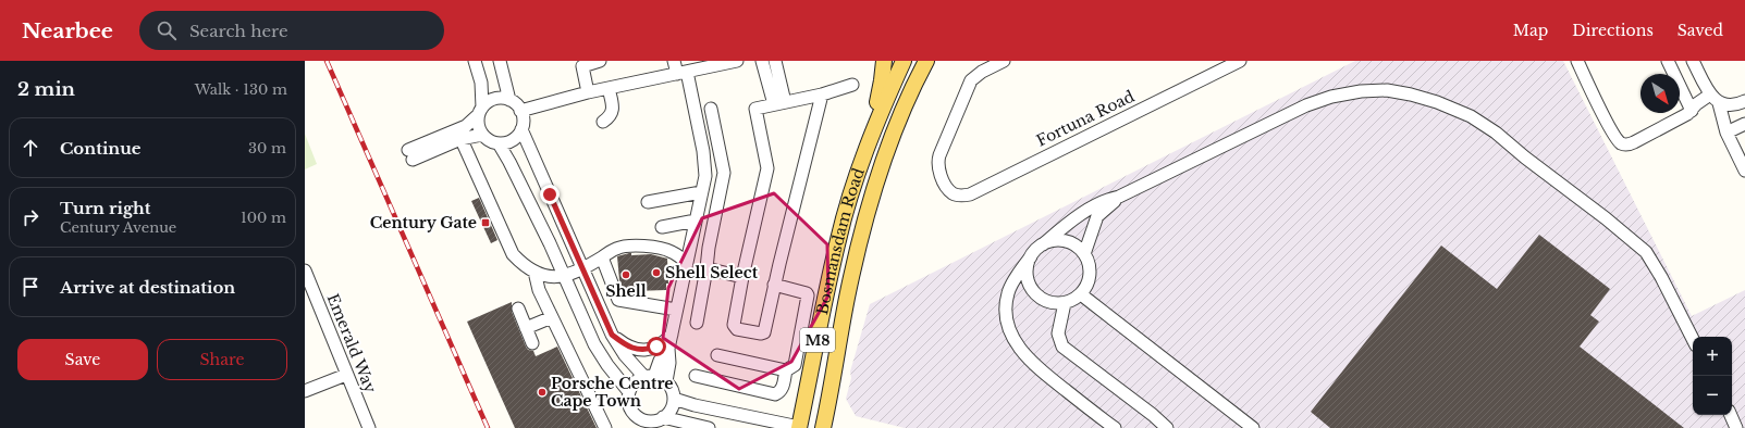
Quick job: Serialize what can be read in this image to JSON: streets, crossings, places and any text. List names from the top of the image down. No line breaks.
{"streets":{"main road":["Bosmansdam Road","M8"],"street":["Fortuna Road","Emerald Way"]},"places":{"transit":["Century Gate"],"other":["Shell Select","Shell","Porsche Centre Cape Town"]},"north":"bottom right","page":{"header":"Nearbee","search":"Search here","nav":["Map","Directions","Saved"],"heading":["2 min","Walk · 130 m"],"list":[["Continue","30 m"],["Turn right","Century Avenue","100 m"],"Arrive at destination"],"buttons":["Save","Share"],"map_buttons":["+","−"]}}
